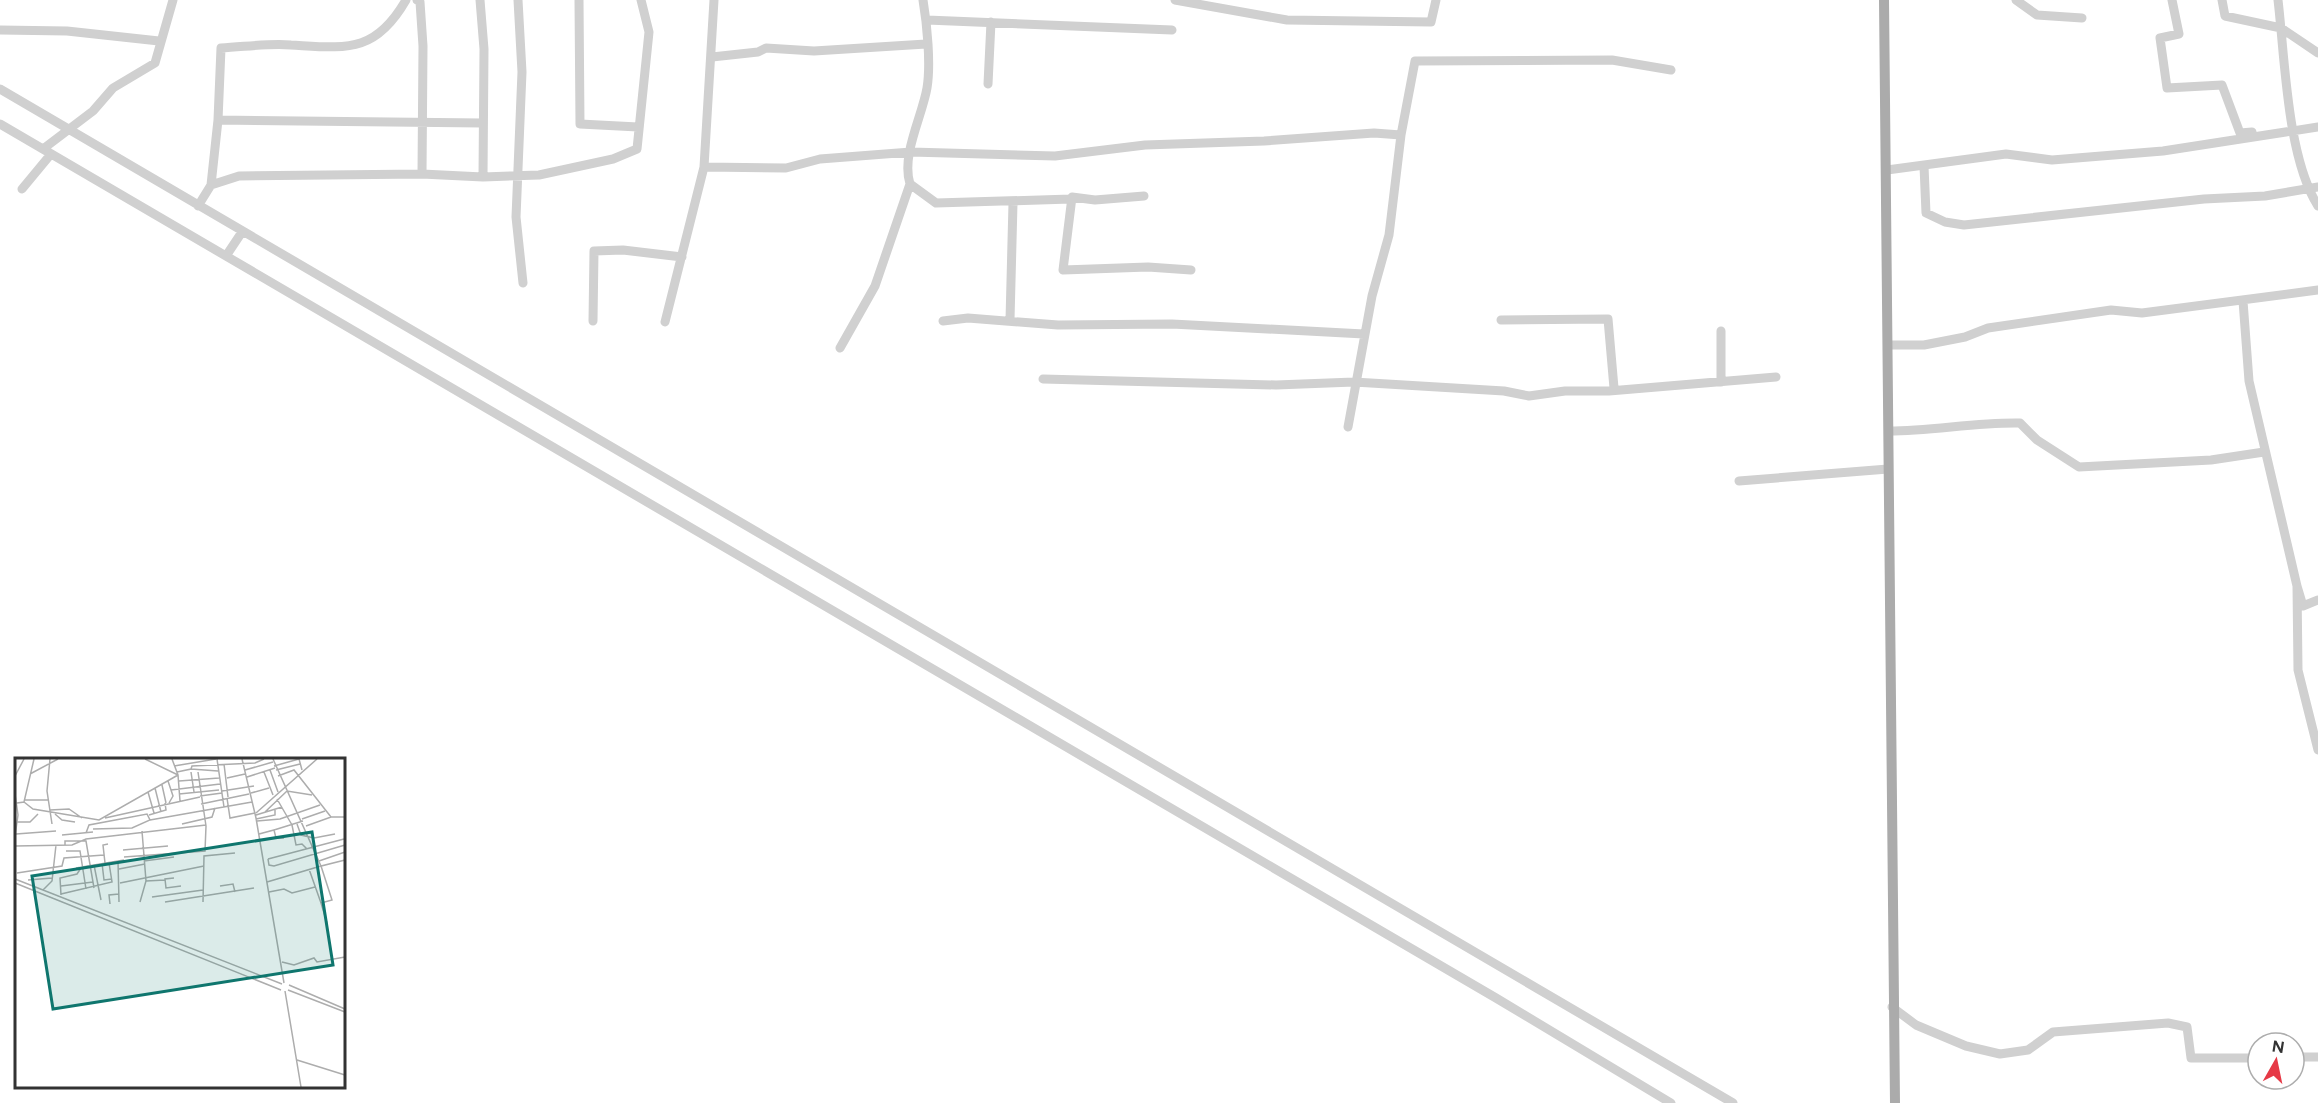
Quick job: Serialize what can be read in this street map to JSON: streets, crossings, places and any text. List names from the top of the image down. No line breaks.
{"north":"top"}
